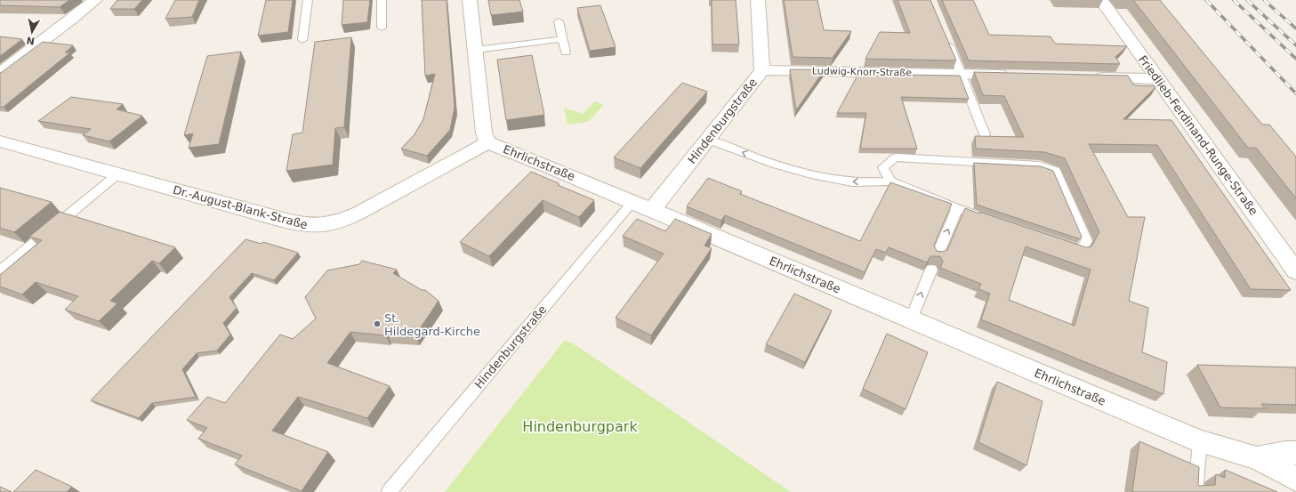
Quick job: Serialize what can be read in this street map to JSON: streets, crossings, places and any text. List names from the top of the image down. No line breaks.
{"streets":{"street":["Ludwig-Knorr-Straße","Hindenburgstraße","Friedlieb-Ferdinand-Runge-Straße","Ehrlichstraße","Dr.-August-Blank-Straße"]},"crossings":[["Ludwig-Knorr-Straße","Hindenburgstraße"],["Hindenburgstraße","Ehrlichstraße"],["Ehrlichstraße","Dr.-August-Blank-Straße"]],"parks":["Hindenburgpark"],"places":["St. Hildegard-Kirche"],"north":"bottom"}
